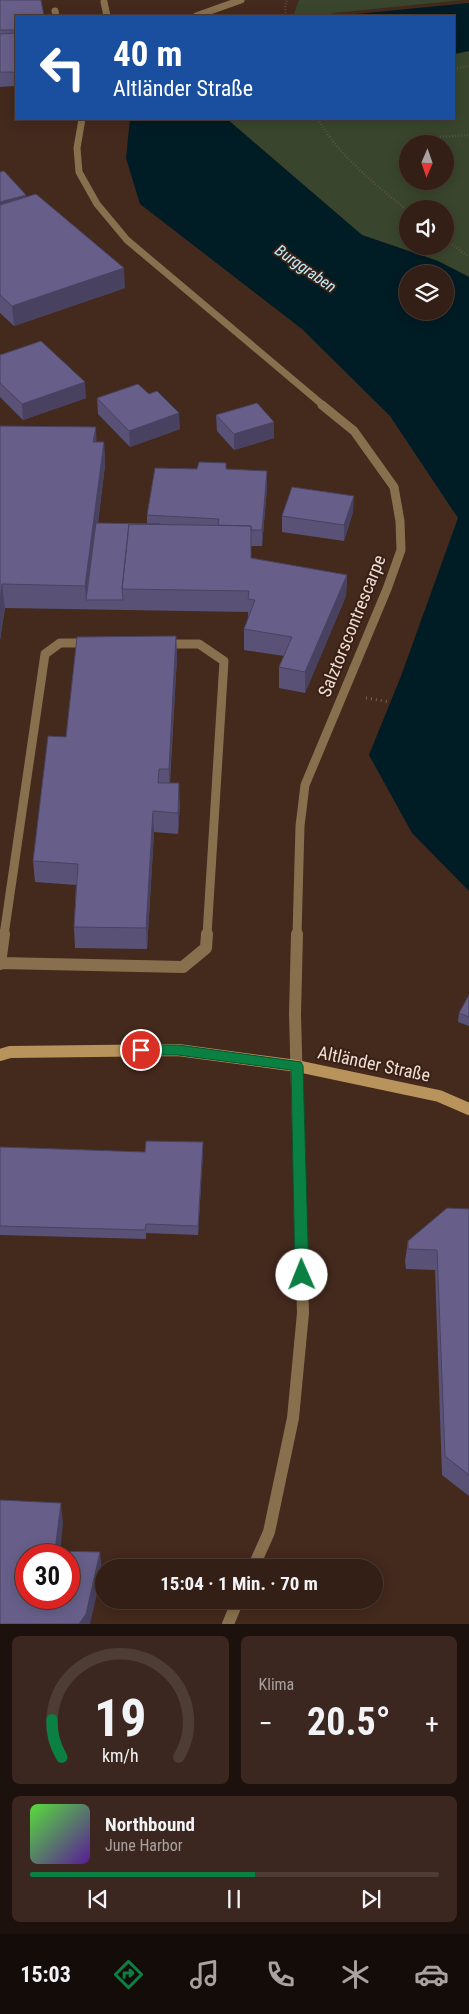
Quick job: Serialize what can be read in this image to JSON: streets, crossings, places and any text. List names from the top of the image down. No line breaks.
{"streets":{"main road":["Altländer Straße"],"street":["Salztorscontrescarpe"]},"crossings":[["Salztorscontrescarpe","Altländer Straße"]],"water":["Burggraben"],"north":"bottom","page":{"turn":["40 m","Altländer Straße"],"limit":"30","trip":"15:04 · 1 Min. · 70 m","tile":"Klima","heat":["−","20.5°","+"],"song":["Northbound","June Harbor"],"tabs":"15:03","gauge":["19","km/h"]}}
